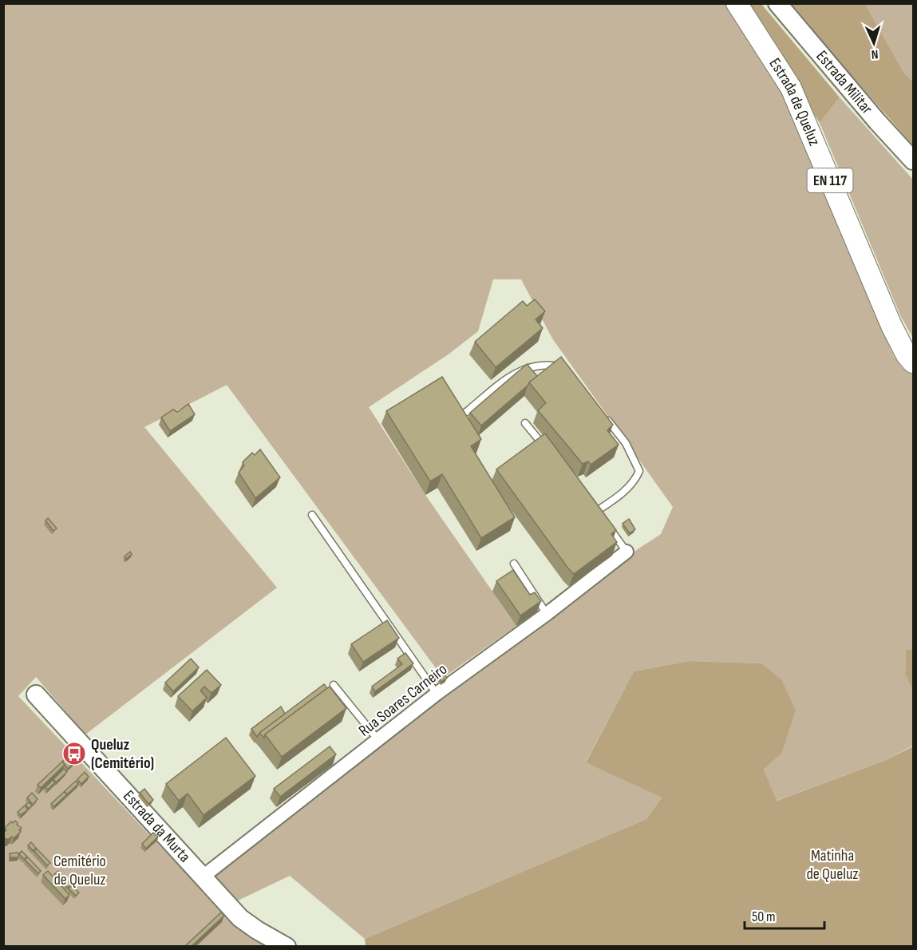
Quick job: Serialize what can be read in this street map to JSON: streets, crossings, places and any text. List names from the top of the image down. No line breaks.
{"streets":{"main road":["Estrada de Queluz","EN 117"],"street":["Estrada Militar","Rua Soares Carneiro","Estrada da Murta"]},"crossings":[["Rua Soares Carneiro","Estrada da Murta"]],"parks":["Matinha de Queluz","Cemitério de Queluz"],"places":{"bus stop":["Queluz (Cemitério)"]},"scale_bar":"50 m","north":"bottom"}
